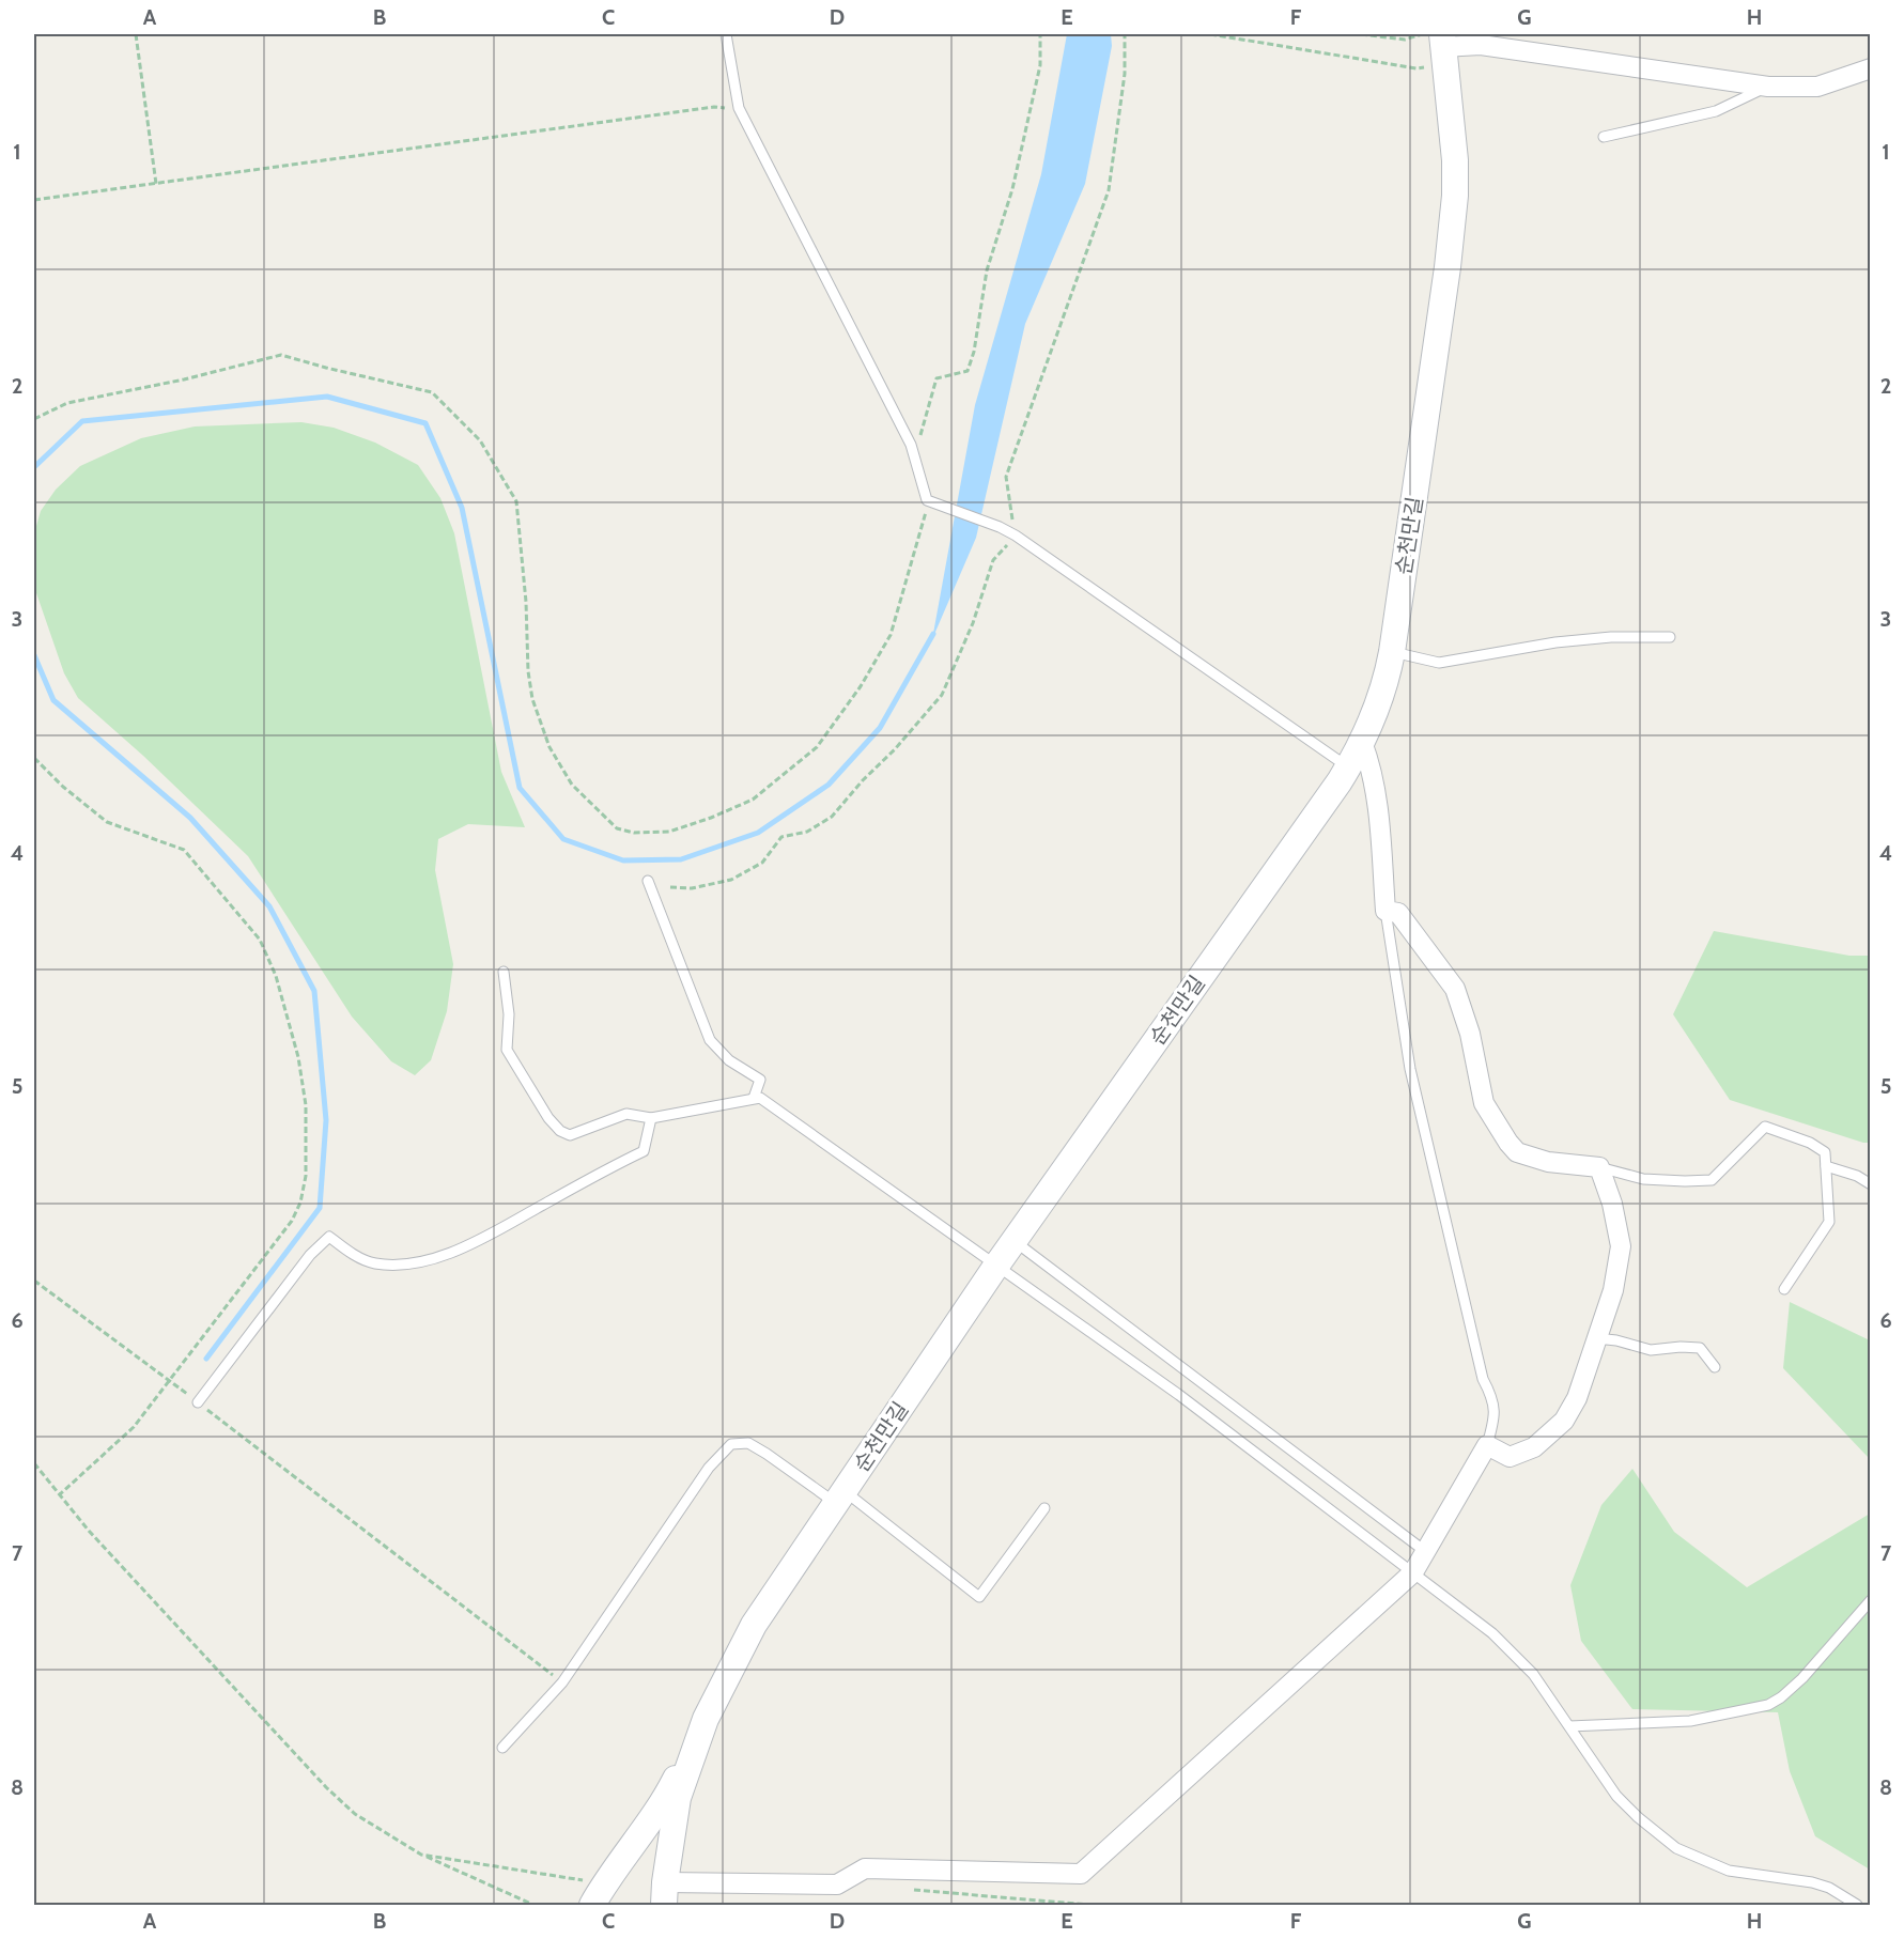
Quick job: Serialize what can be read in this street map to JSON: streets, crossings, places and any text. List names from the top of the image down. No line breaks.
{"streets":{"street":["순천만길"]},"grid":{"columns":["A","B","C","D","E","F","G","H"],"rows":["1","2","3","4","5","6","7","8"]}}
